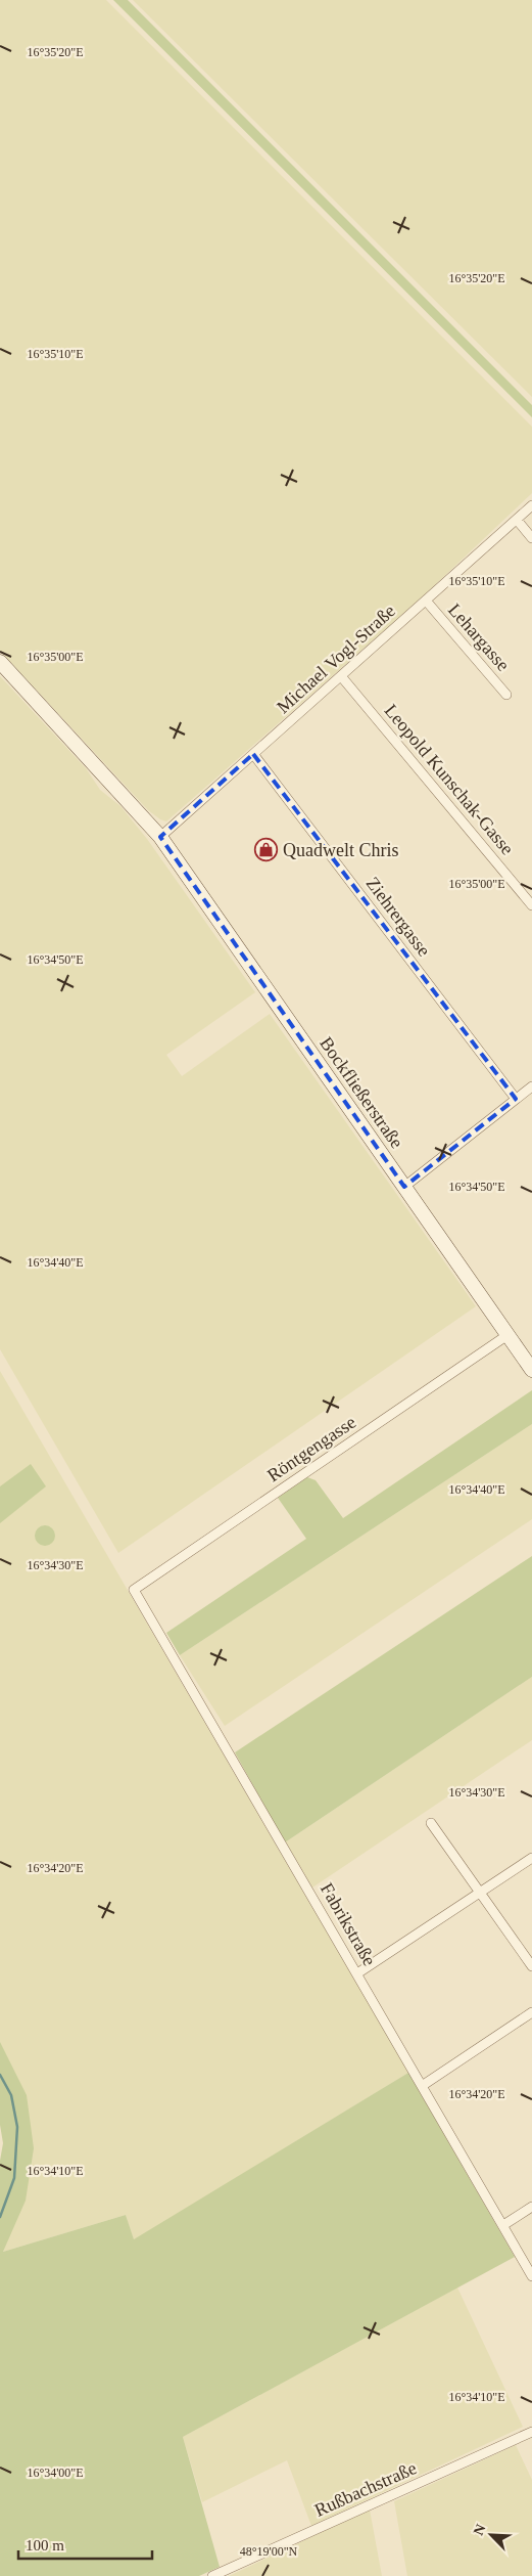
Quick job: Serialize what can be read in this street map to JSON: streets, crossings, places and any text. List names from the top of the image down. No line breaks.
{"streets":{"main road":["Bockfließerstraße"],"street":["Lehargasse","Michael Vogl-Straße","Leopold Kunschak-Gasse","Ziehrergasse","Röntgengasse","Fabrikstraße","Rußbachstraße"]},"crossings":[["Lehargasse","Michael Vogl-Straße"],["Michael Vogl-Straße","Leopold Kunschak-Gasse"],["Michael Vogl-Straße","Ziehrergasse"],["Michael Vogl-Straße","Bockfließerstraße"],["Bockfließerstraße","Röntgengasse"],["Röntgengasse","Fabrikstraße"]],"places":{"shop":["Quadwelt Chris"]},"scale_bar":"100 m","north":"top left","coordinates":["16°35'20\"E","16°35'10\"E","16°35'00\"E","16°34'50\"E","16°34'40\"E","16°34'30\"E","16°34'20\"E","16°34'10\"E","16°34'00\"E","48°19'00\"N"]}
